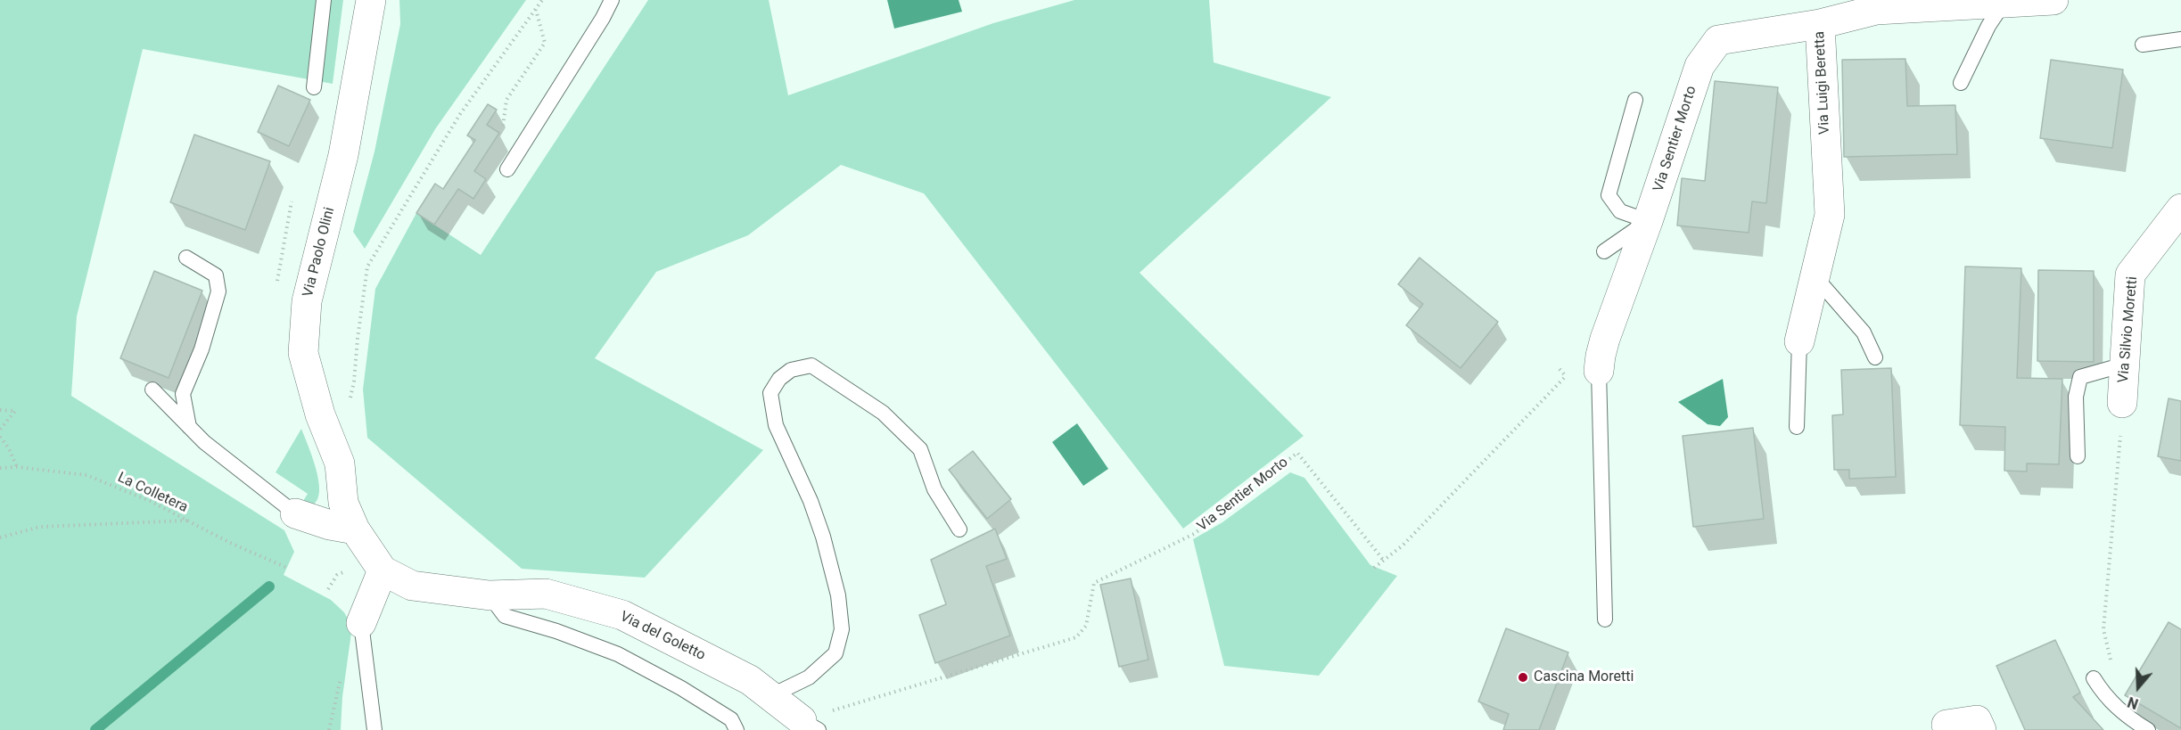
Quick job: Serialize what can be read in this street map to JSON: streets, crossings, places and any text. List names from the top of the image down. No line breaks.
{"streets":{"street":["Via Luigi Beretta","Via Sentier Morto","Via Paolo Olini","Via Silvio Moretti","Via del Goletto"],"path":["La Colletera"]},"crossings":[["Via Luigi Beretta","Via Sentier Morto"],["Via Sentier Morto","Via del Goletto"],["Via Paolo Olini","Via del Goletto"]],"places":["Cascina Moretti"],"north":"bottom"}
